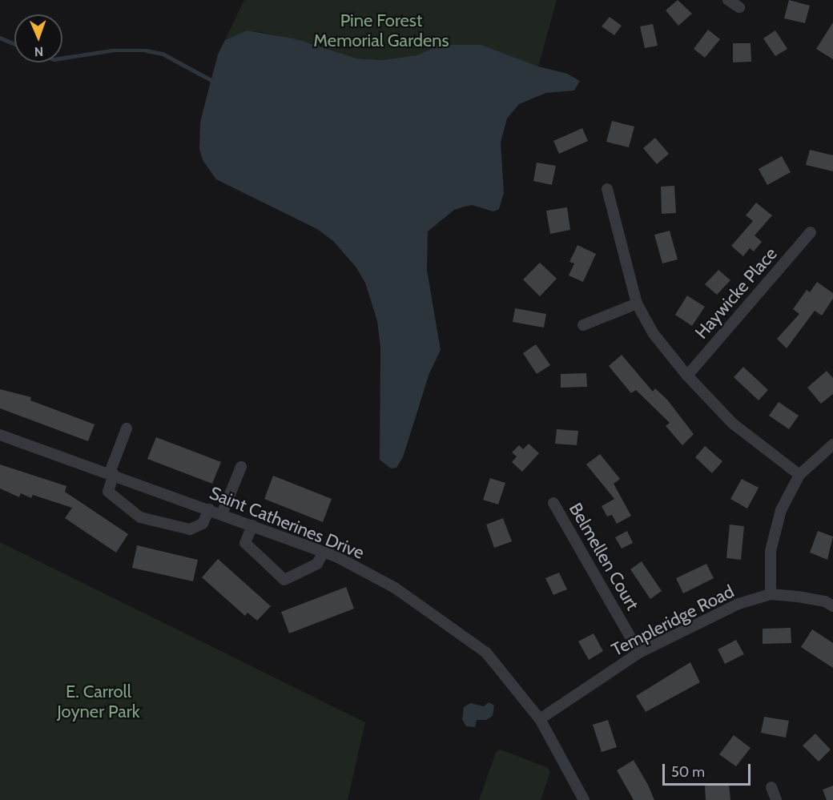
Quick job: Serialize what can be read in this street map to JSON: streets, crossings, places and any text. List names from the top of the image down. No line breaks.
{"streets":{"street":["Haywicke Place","Saint Catherines Drive","Belmellen Court","Templeridge Road"]},"crossings":[["Saint Catherines Drive","Templeridge Road"],["Belmellen Court","Templeridge Road"]],"parks":["Pine Forest Memorial Gardens","E. Carroll Joyner Park"],"scale_bar":"50 m","north":"bottom"}
